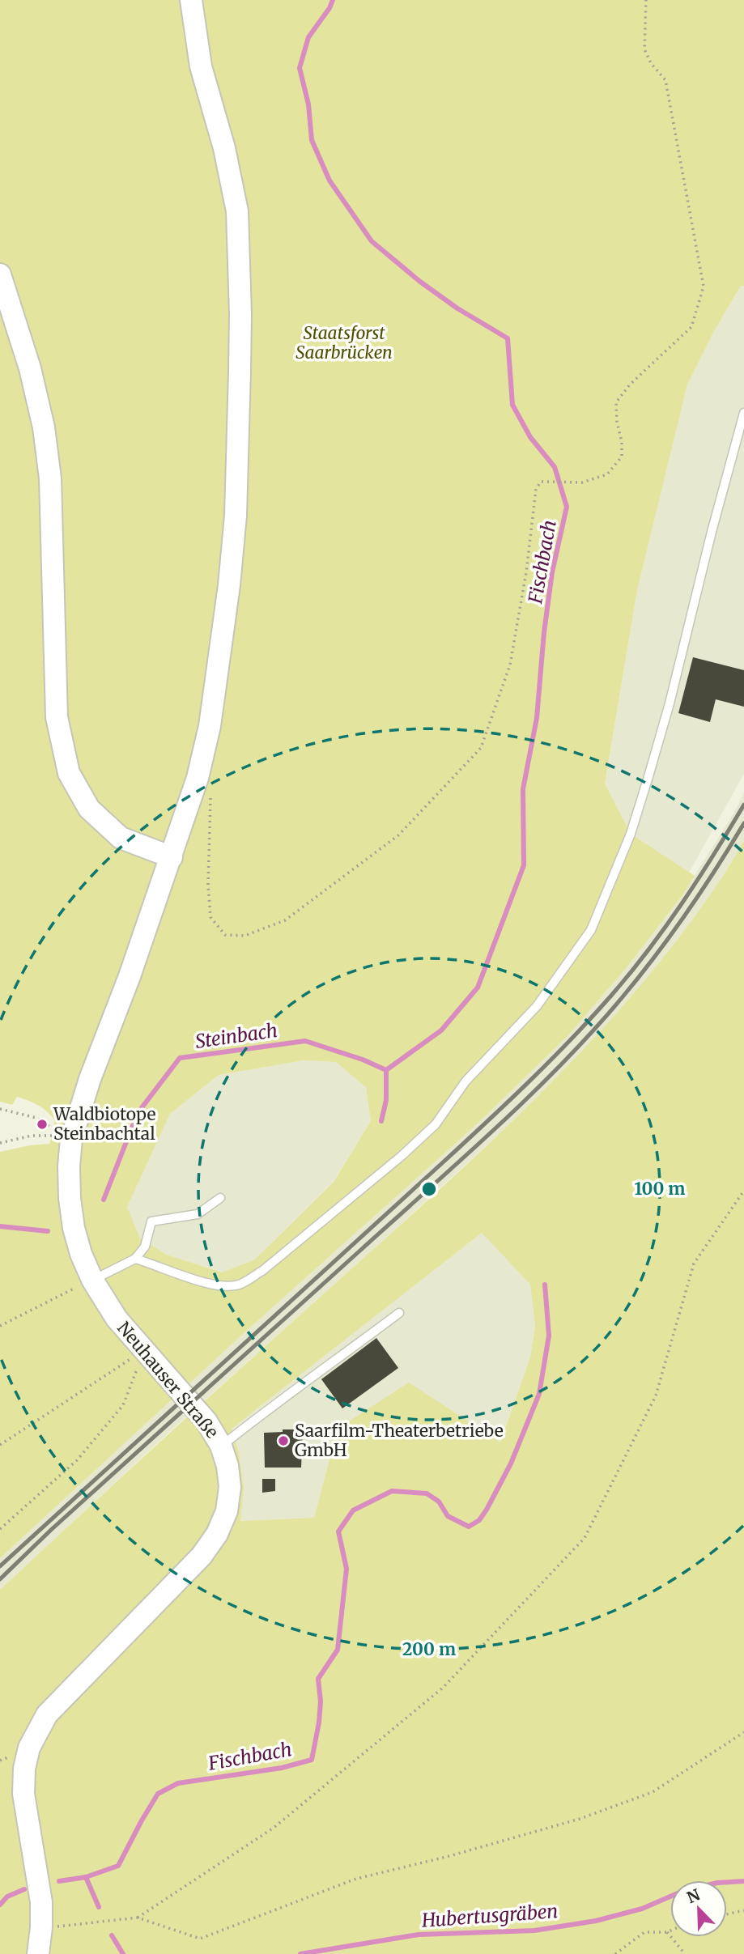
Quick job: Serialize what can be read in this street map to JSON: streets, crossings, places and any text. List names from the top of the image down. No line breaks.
{"streets":{"main road":["Neuhauser Straße"]},"water":["Fischbach","Steinbach","Hubertusgräben"],"parks":["Staatsforst Saarbrücken"],"places":["Waldbiotope Steinbachtal","Saarfilm-Theaterbetriebe GmbH"],"north":"top left","rings":["100 m","200 m"]}
